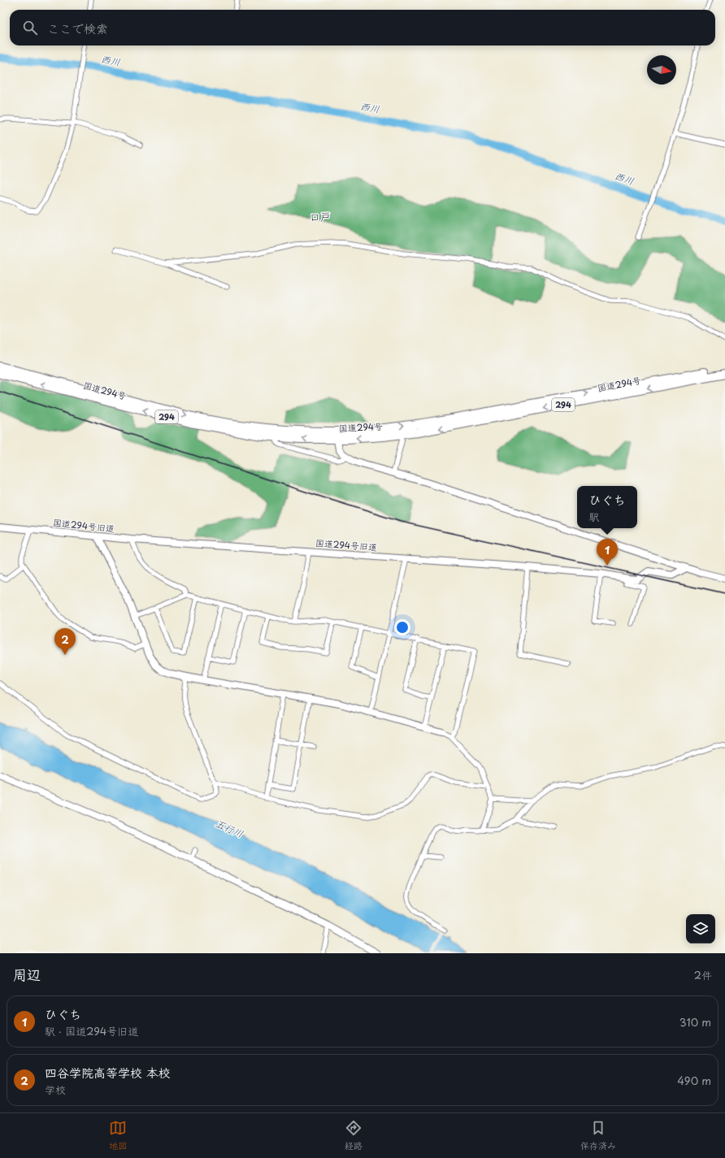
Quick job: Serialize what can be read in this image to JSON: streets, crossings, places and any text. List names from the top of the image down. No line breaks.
{"streets":{"highway":["国道294号","294"],"street":["国道294号旧道"]},"districts":["口戸"],"water":["西川","五行川"],"north":"right","page":{"search":"ここで検索","popup":["ひぐち","駅"],"pins":["1","2"],"heading":["周辺","2件"],"list":[{"mark":"1","name":"ひぐち","note":"駅 · 国道294号旧道","value":"310 m"},{"mark":"2","name":"四谷学院高等学校 本校","note":"学校","value":"490 m"}],"nav":["地図","経路","保存済み"]}}
